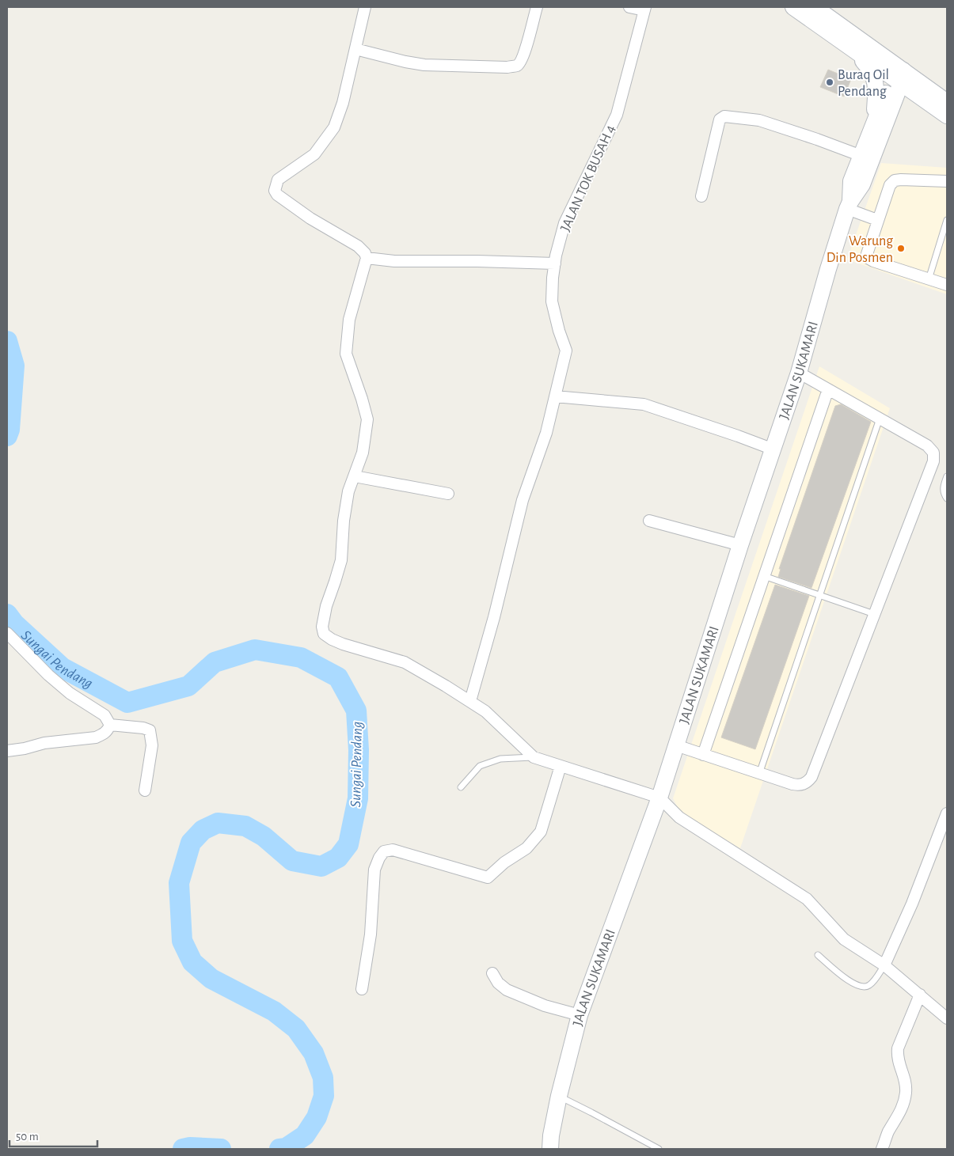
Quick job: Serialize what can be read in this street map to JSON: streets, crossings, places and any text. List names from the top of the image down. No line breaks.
{"streets":{"street":["JALAN TOK BUSAH 4","JALAN SUKAMARI"]},"water":["Sungai Pendang"],"places":["Buraq Oil Pendang","Warung Din Posmen"],"scale_bar":"50 m"}
